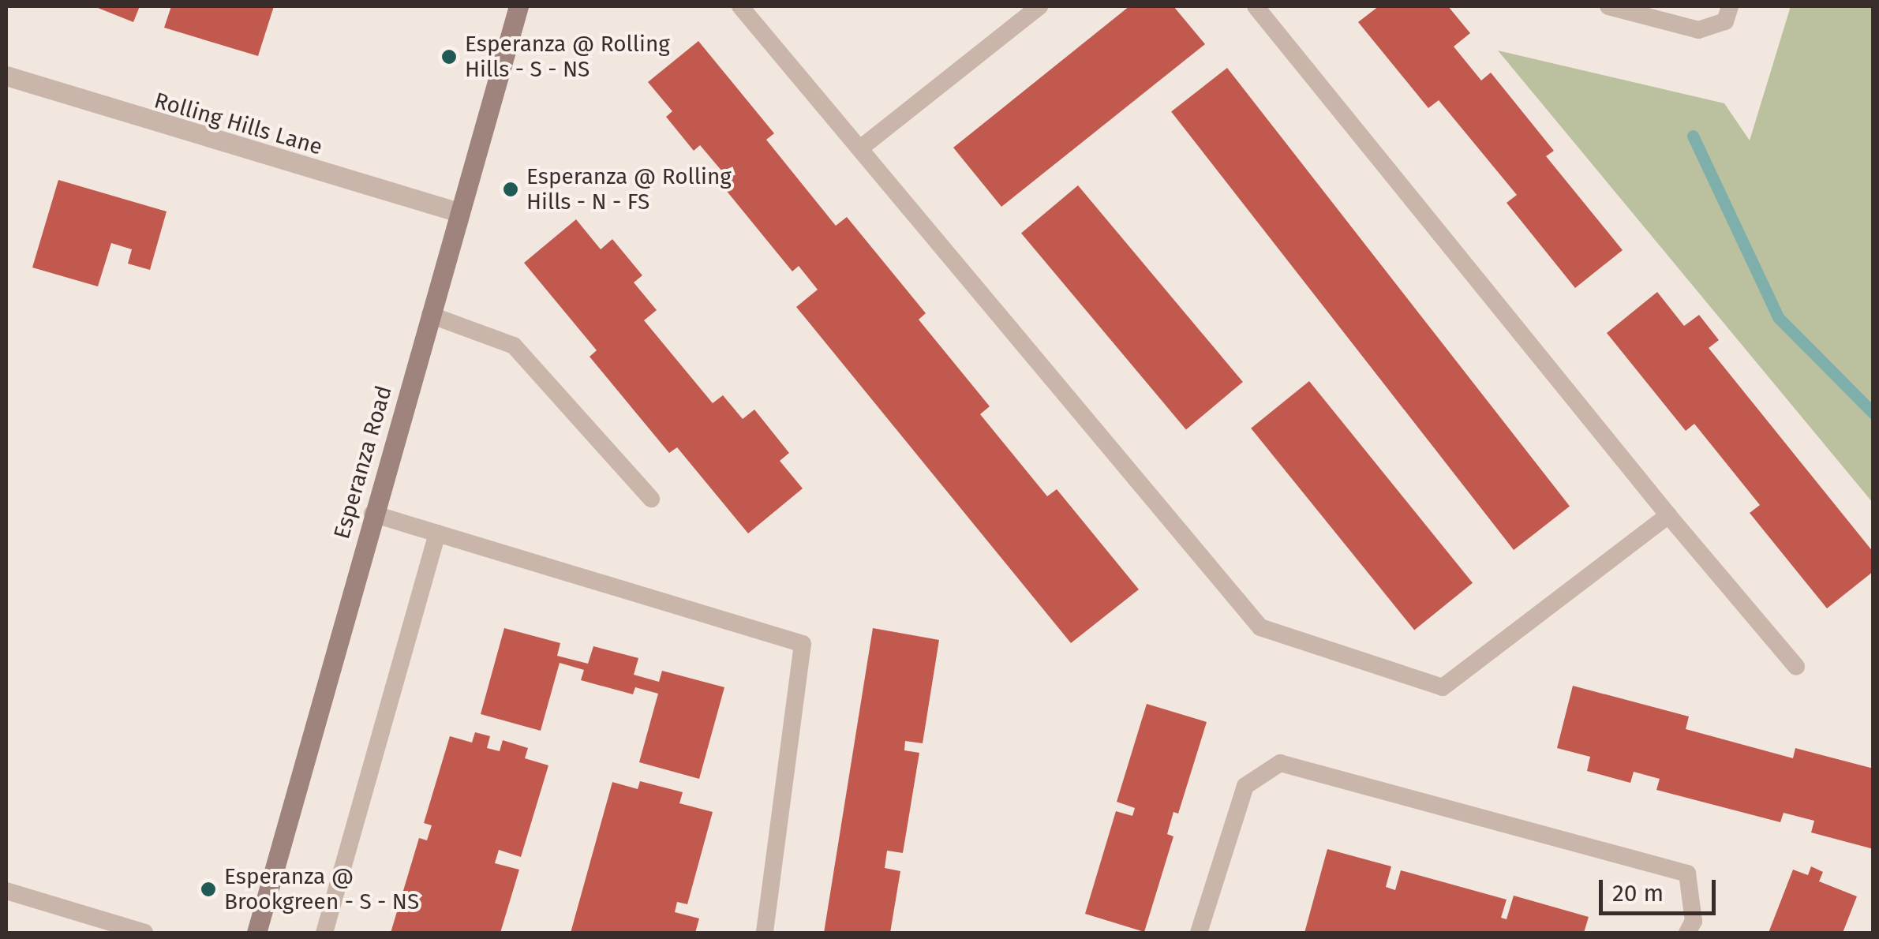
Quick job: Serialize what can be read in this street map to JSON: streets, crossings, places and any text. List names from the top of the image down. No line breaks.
{"streets":{"street":["Rolling Hills Lane","Esperanza Road"]},"crossings":[["Rolling Hills Lane","Esperanza Road"]],"places":["Esperanza @ Rolling Hills - S - NS","Esperanza @ Rolling Hills - N - FS","Esperanza @ Brookgreen - S - NS"],"scale_bar":"20 m"}
